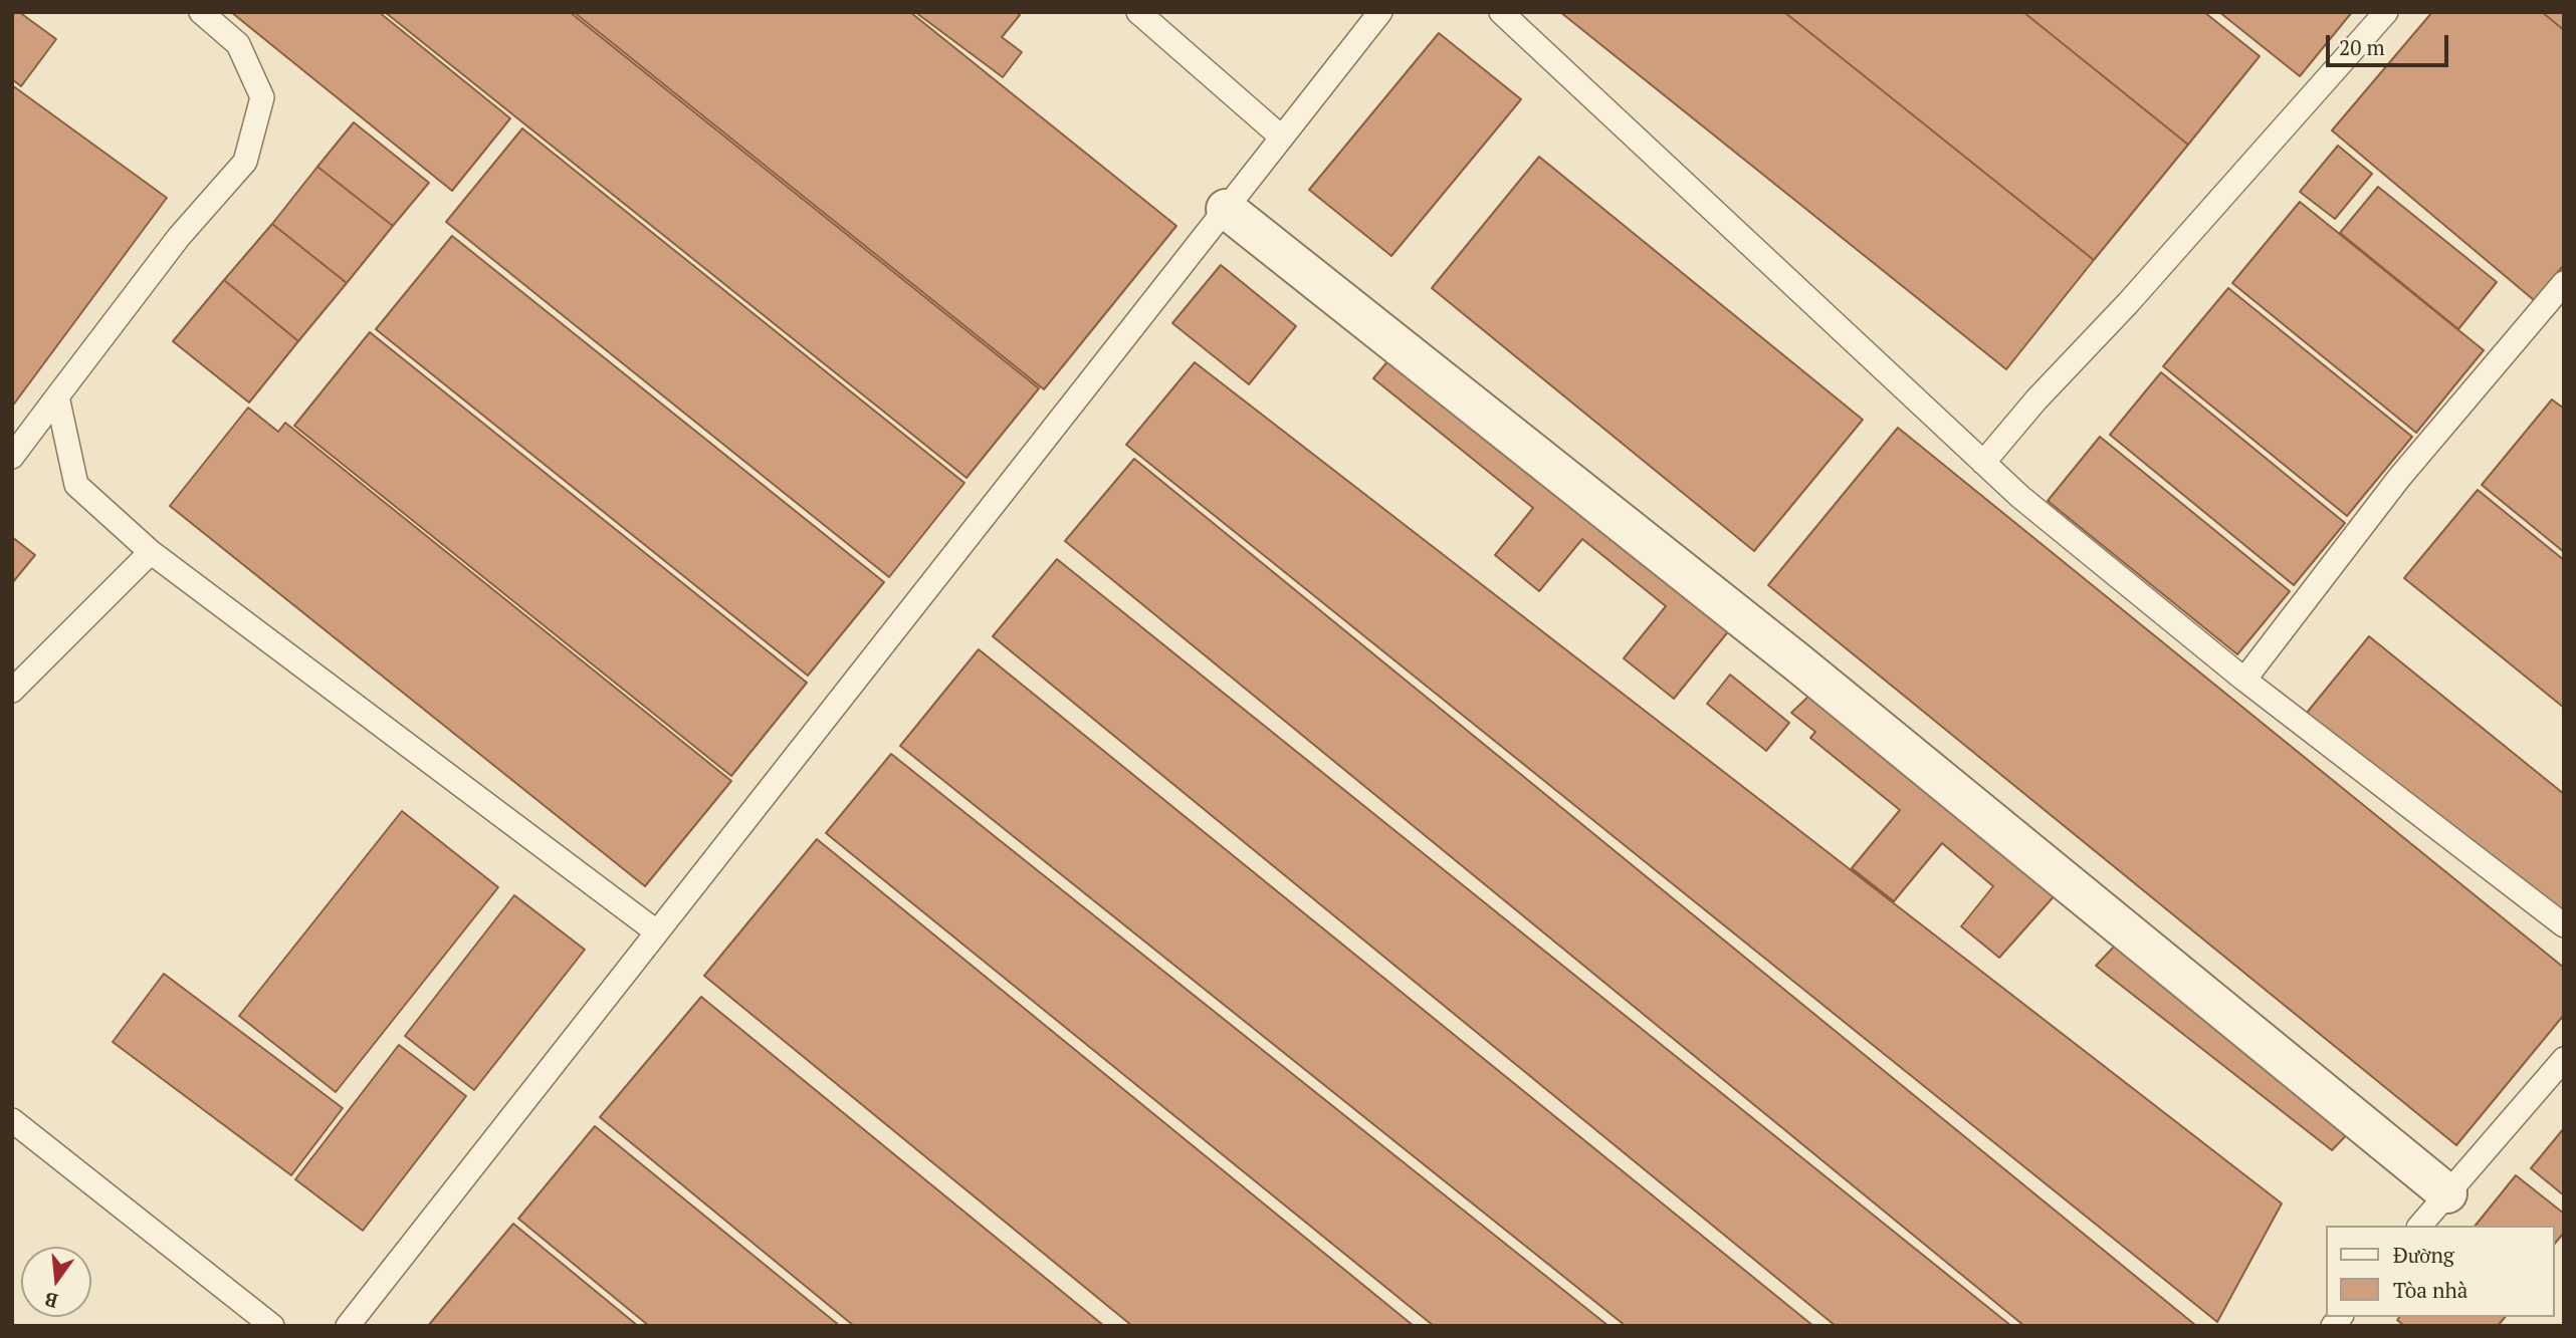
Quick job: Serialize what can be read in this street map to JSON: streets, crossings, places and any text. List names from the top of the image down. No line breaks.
{"legend":["Đường","Tòa nhà"],"scale_bar":"20 m","north":"bottom"}
